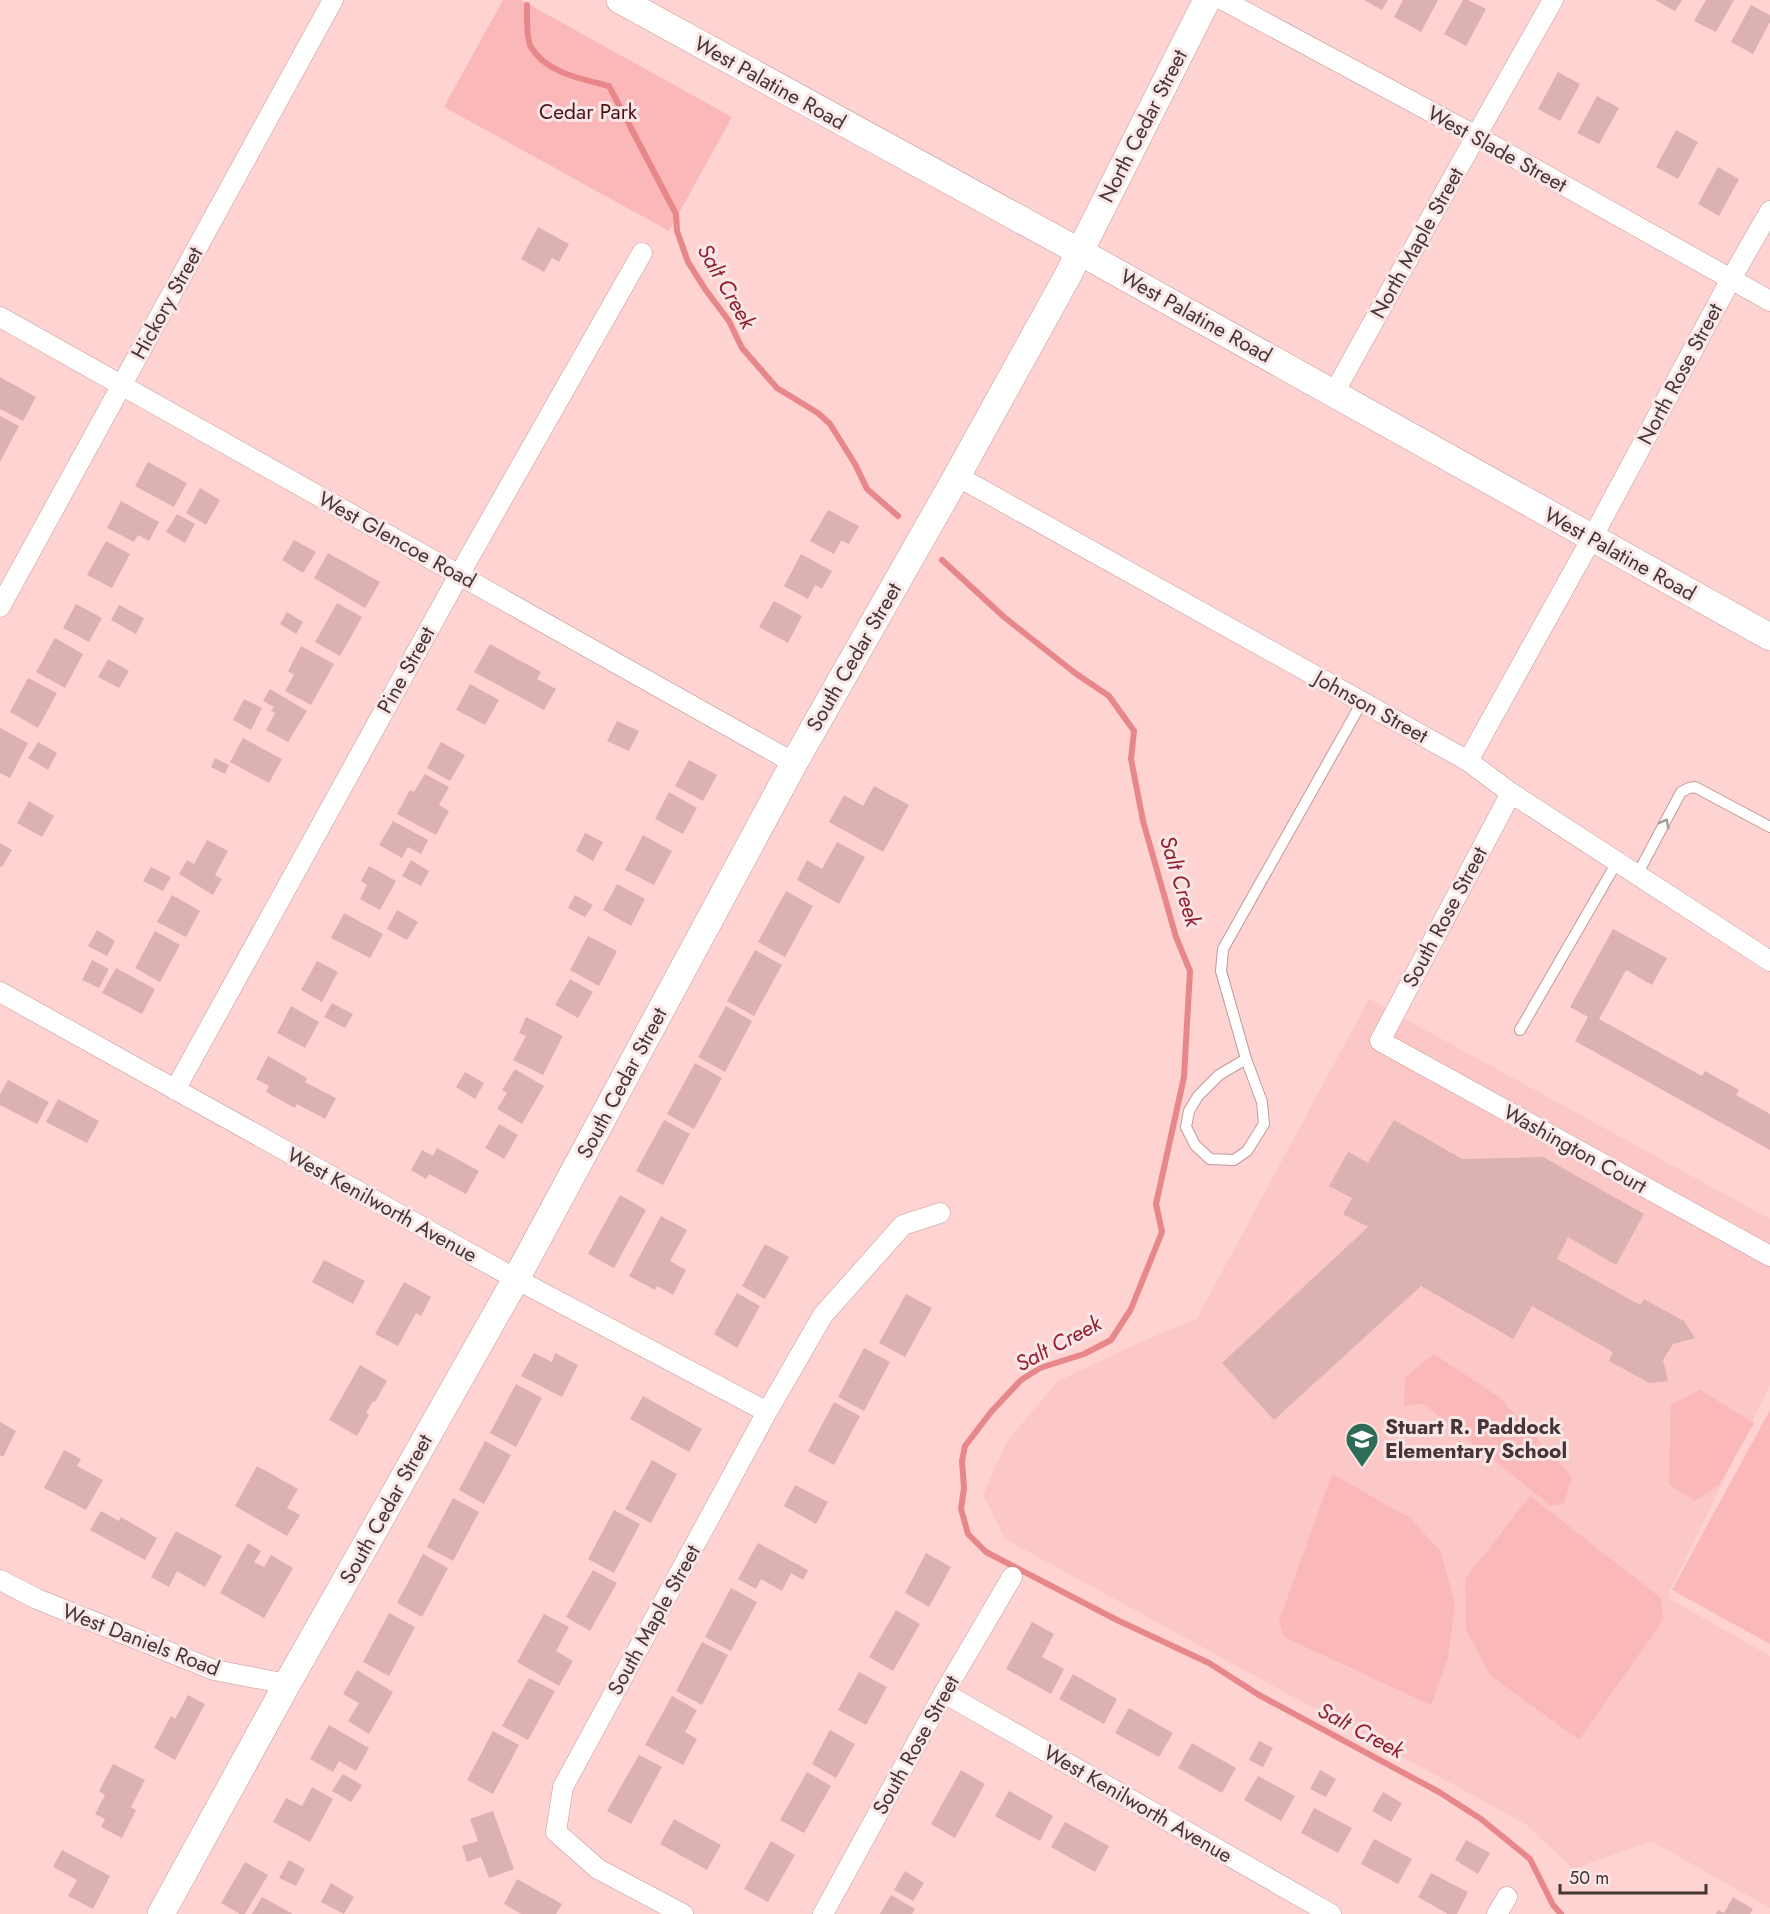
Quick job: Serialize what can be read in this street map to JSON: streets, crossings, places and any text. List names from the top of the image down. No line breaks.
{"streets":{"street":["West Palatine Road","North Cedar Street","West Slade Street","North Maple Street","Hickory Street","North Rose Street","West Glencoe Road","South Cedar Street","Pine Street","Johnson Street","South Rose Street","Washington Court","West Kenilworth Avenue","South Maple Street","West Daniels Road"]},"crossings":[["West Palatine Road","North Cedar Street"],["West Palatine Road","North Maple Street"],["West Palatine Road","North Rose Street"],["West Palatine Road","South Cedar Street"],["North Cedar Street","South Cedar Street"],["West Slade Street","North Maple Street"],["West Slade Street","North Rose Street"],["Hickory Street","West Glencoe Road"],["West Glencoe Road","South Cedar Street"],["West Glencoe Road","Pine Street"],["South Cedar Street","Johnson Street"],["South Cedar Street","West Kenilworth Avenue"],["South Cedar Street","West Daniels Road"],["Pine Street","West Kenilworth Avenue"],["Johnson Street","South Rose Street"],["South Rose Street","Washington Court"],["South Rose Street","West Kenilworth Avenue"],["West Kenilworth Avenue","South Maple Street"]],"water":["Salt Creek"],"parks":["Cedar Park"],"places":{"school or university":["Stuart R. Paddock Elementary School"]},"scale_bar":"50 m"}
